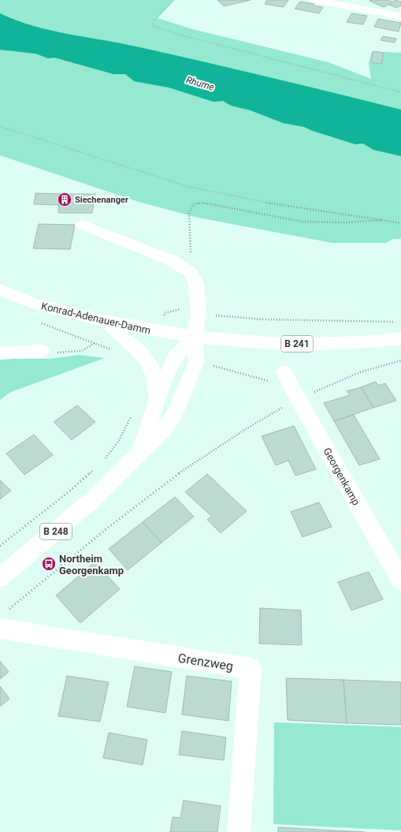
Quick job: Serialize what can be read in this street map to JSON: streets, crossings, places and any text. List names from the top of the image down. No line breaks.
{"streets":{"main road":["Konrad-Adenauer-Damm","B 241","Georgenkamp","B 248","Grenzweg"]},"crossings":[["Konrad-Adenauer-Damm","B 241"],["Konrad-Adenauer-Damm","B 248"],["B 241","B 248"]],"water":["Rhume"],"places":{"building":["Siechenanger"],"bus stop":["Northeim Georgenkamp"]}}
